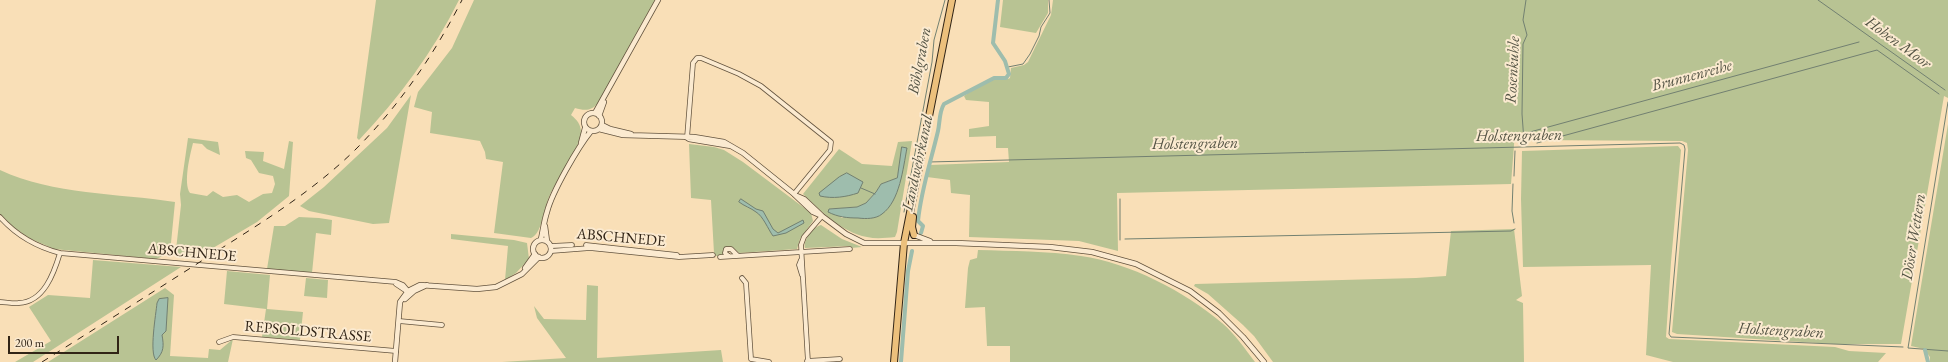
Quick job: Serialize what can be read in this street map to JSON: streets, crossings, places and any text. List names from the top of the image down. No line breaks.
{"streets":{"street":["ABSCHNEDE","REPSOLDSTRASSE"]},"water":["Hohen Moor","Böhlgraben","Rosenkuhle","Brunnenreihe","Holstengraben","Landwehrkanal","Döser Wettern"],"scale_bar":"200 m"}
